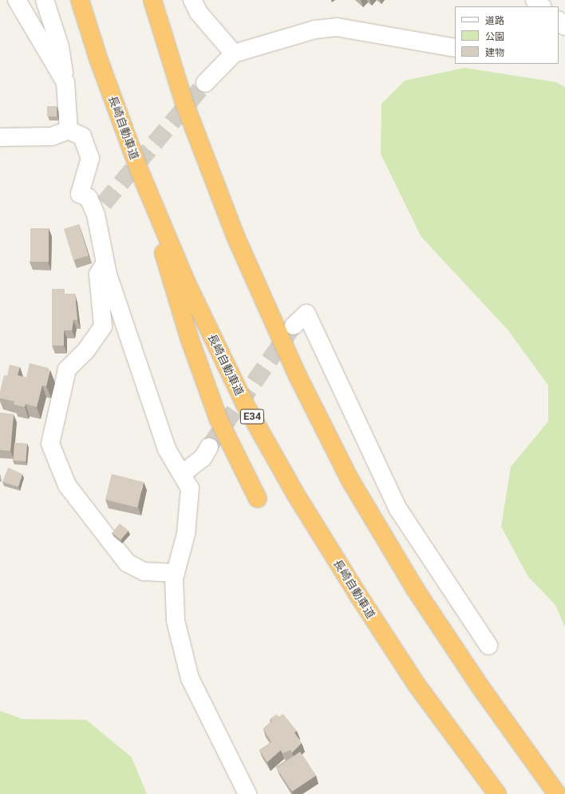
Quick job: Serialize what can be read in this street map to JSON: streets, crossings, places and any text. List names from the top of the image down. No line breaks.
{"streets":{"highway":["長崎自動車道","E34"]},"legend":["道路","公園","建物"]}
